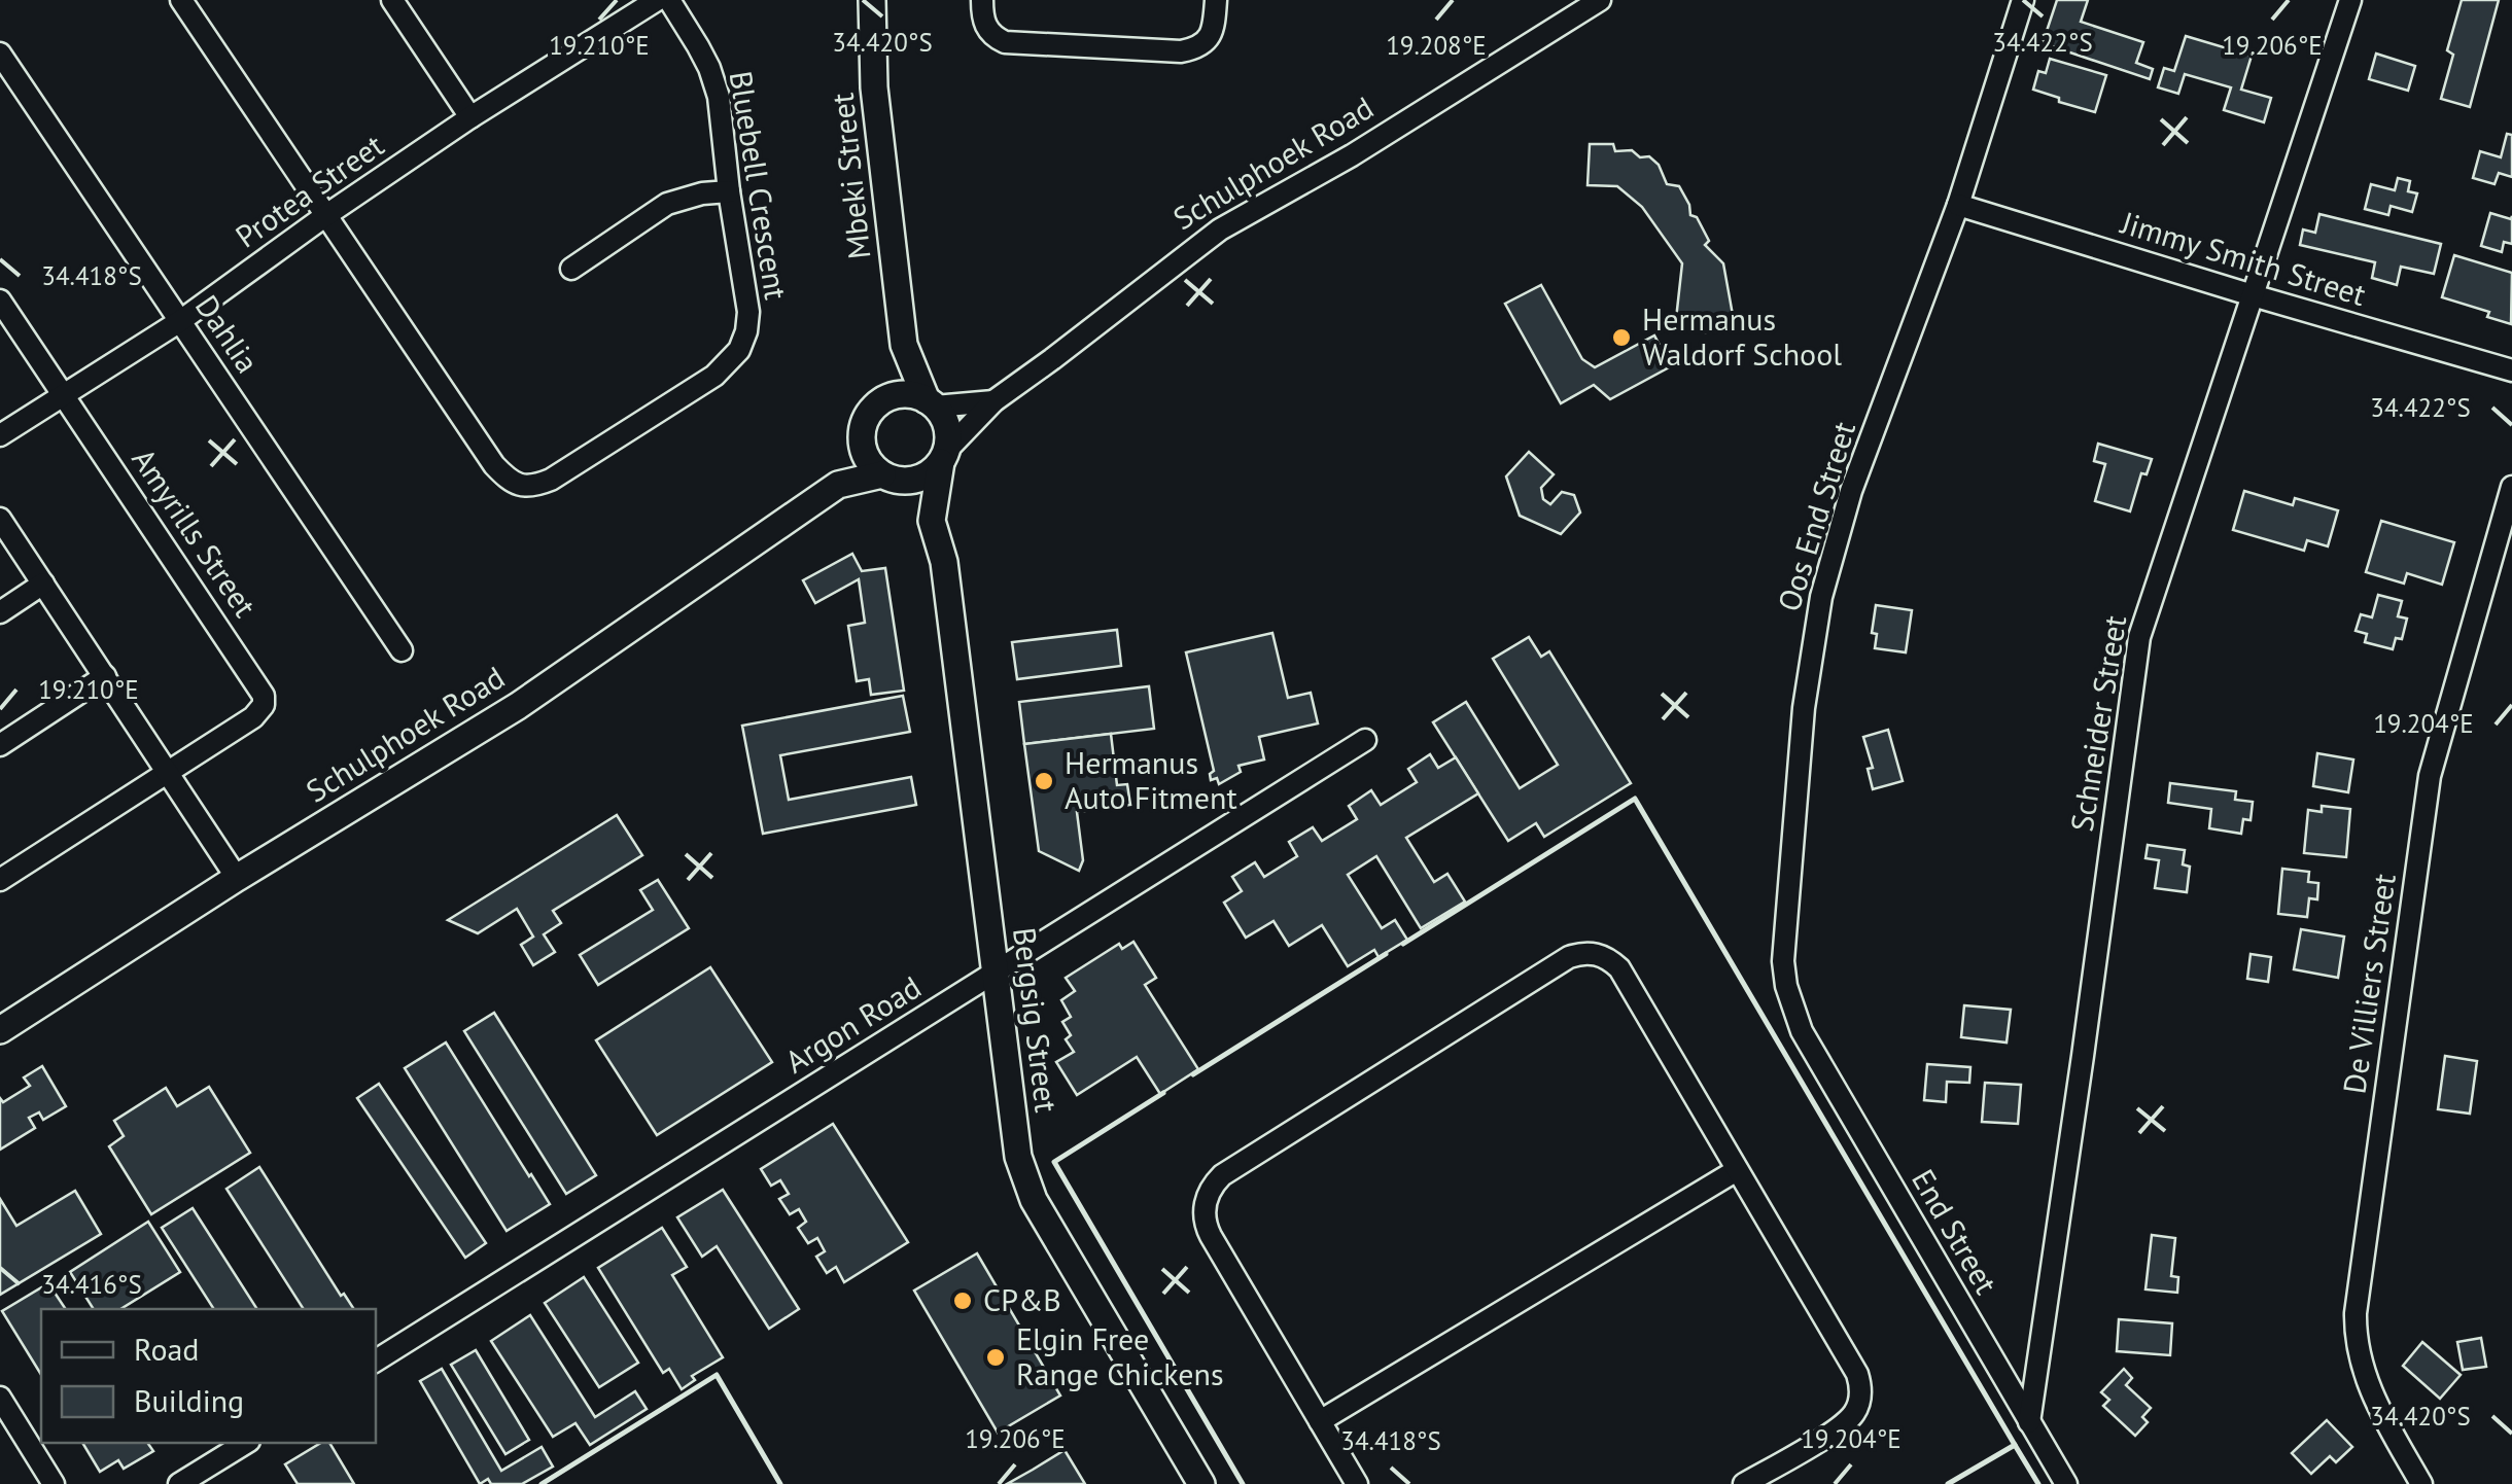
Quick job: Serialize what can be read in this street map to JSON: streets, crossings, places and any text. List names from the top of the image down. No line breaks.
{"streets":{"street":["Schulphoek Road","Mbeki Street","Bluebell Crescent","Protea Street","Jimmy Smith Street","Dahlia","Oos End Street","Amyrills Street","Schneider Street","De Villiers Street","Bergsig Street","Argon Road","End Street"]},"crossings":[["Schulphoek Road","Mbeki Street"],["Schulphoek Road","Bergsig Street"],["Mbeki Street","Bergsig Street"],["Bluebell Crescent","Protea Street"],["Protea Street","Dahlia"],["Protea Street","Amyrills Street"],["Jimmy Smith Street","Oos End Street"],["Jimmy Smith Street","Schneider Street"],["Oos End Street","End Street"],["Schneider Street","End Street"],["Bergsig Street","Argon Road"]],"places":["Hermanus Waldorf School","Hermanus Auto Fitment","CP&B","Elgin Free Range Chickens"],"legend":["Road","Building"],"coordinates":["34.420°S","34.422°S","19.210°E","19.208°E","19.206°E","34.418°S","19.204°E","34.416°S"]}
